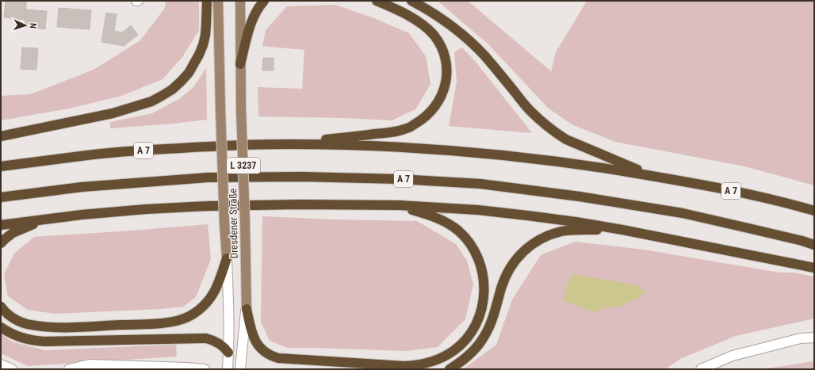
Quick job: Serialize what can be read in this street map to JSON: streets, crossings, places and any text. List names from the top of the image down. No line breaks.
{"streets":{"highway":["A 7"],"main road":["L 3237","Dresdener Straße"]},"north":"right"}
